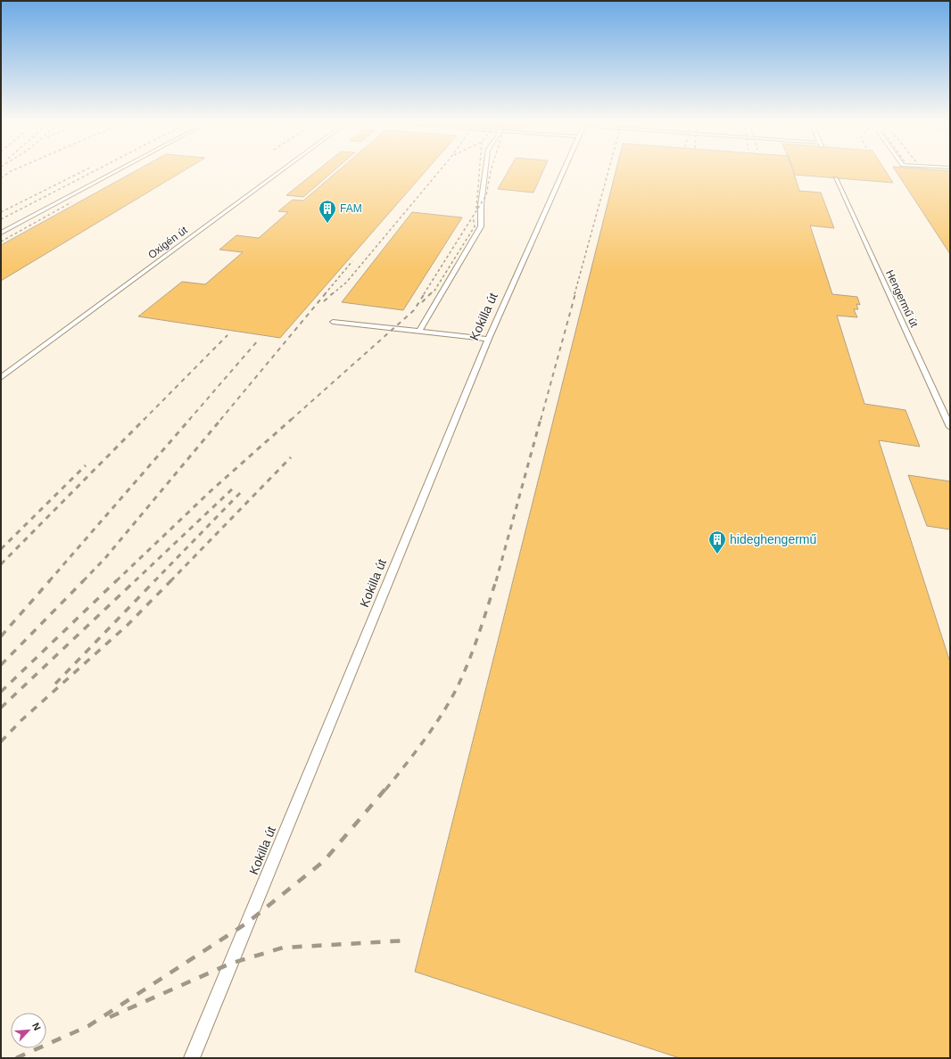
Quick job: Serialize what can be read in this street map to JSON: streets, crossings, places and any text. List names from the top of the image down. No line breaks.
{"streets":{"lane":["Oxigén út","Hengermű út","Kokilla út"]},"places":{"building":["FAM","hideghengermű"]},"north":"top right"}
